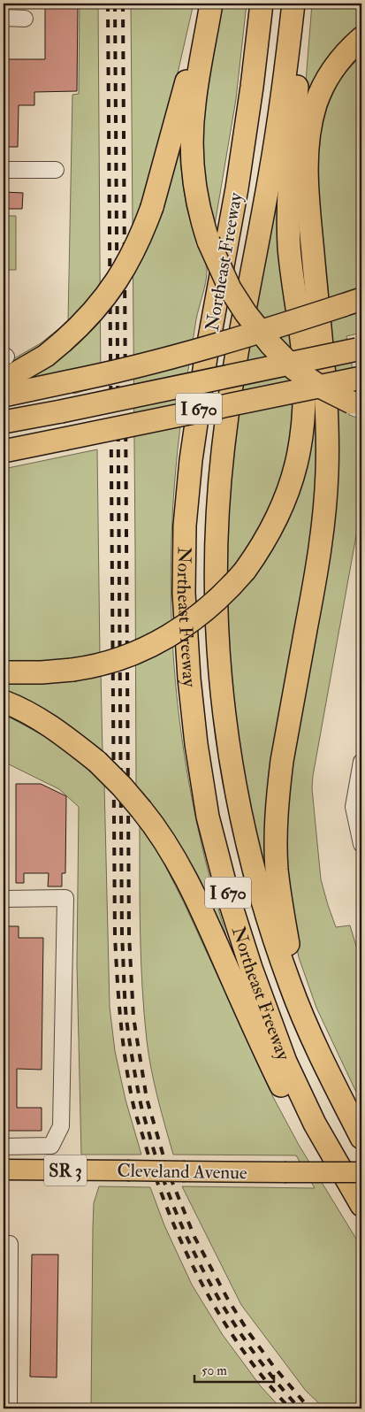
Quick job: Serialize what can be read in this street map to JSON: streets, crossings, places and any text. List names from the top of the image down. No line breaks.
{"streets":{"highway":["Northeast Freeway","I 670"],"main road":["SR 3","Cleveland Avenue"]},"scale_bar":"50 m"}
